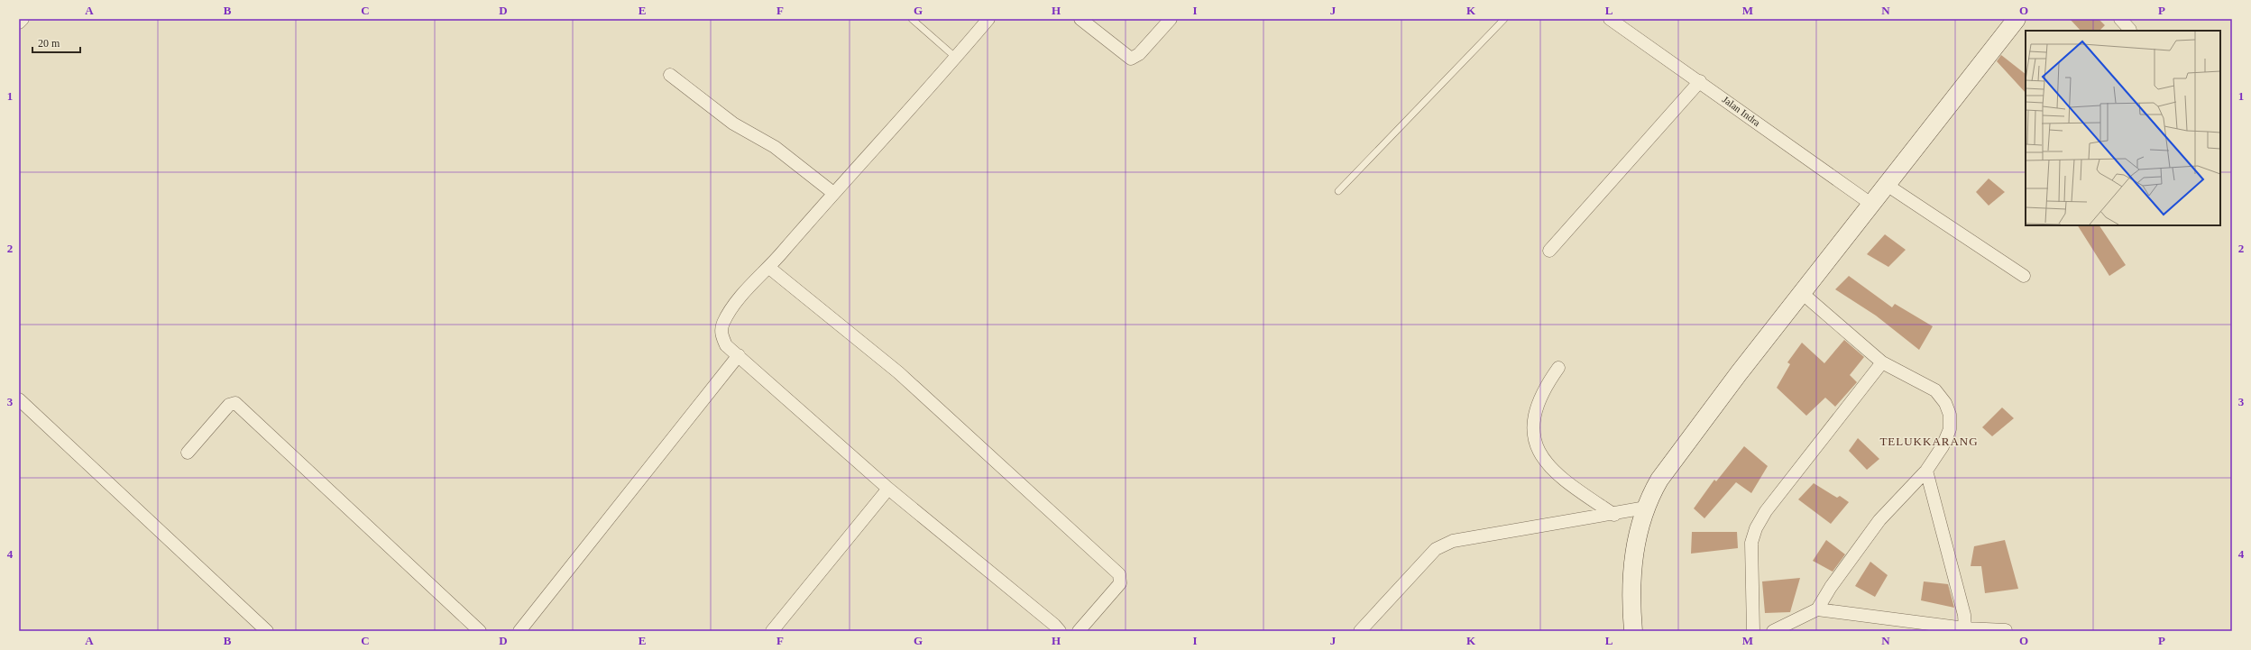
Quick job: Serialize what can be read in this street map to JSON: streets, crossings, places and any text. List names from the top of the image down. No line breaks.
{"streets":{"street":["Jalan Indra"]},"districts":["TELUKKARANG"],"scale_bar":"20 m","grid":{"columns":["A","B","C","D","E","F","G","H","I","J","K","L","M","N","O","P"],"rows":["1","2","3","4"]}}
